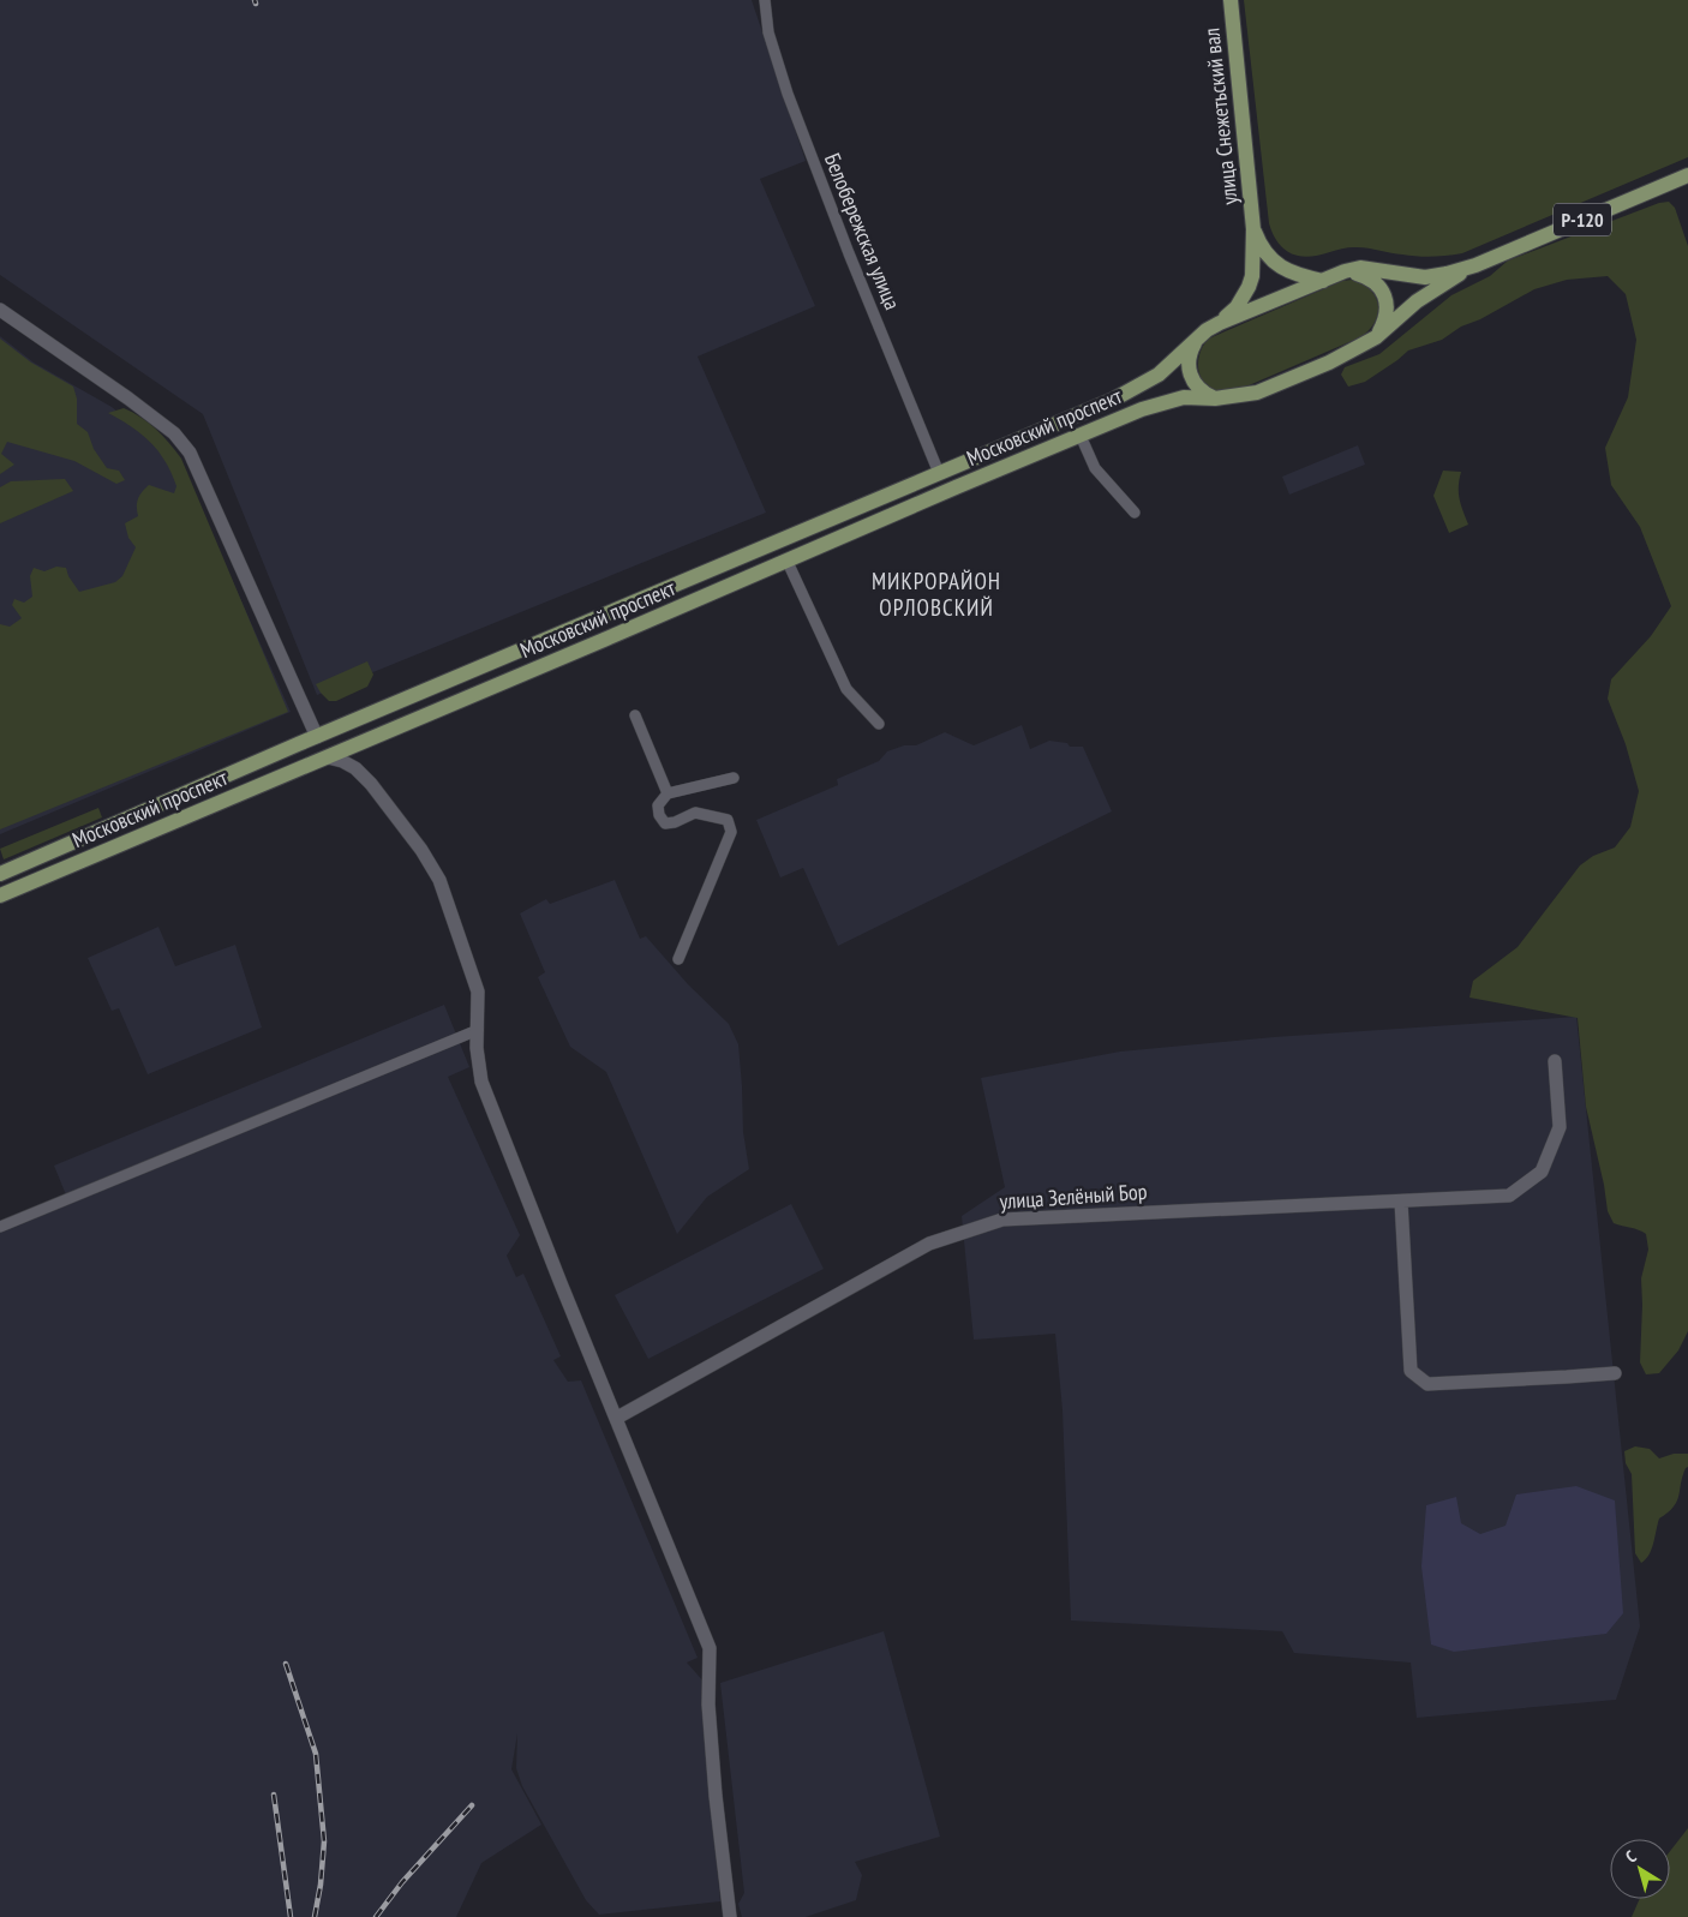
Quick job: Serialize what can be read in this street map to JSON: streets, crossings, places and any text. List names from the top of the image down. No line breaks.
{"streets":{"main road":["улица Снежетьский вал","Р-120","Московский проспект"],"street":["Белобережская улица","улица Зелёный Бор"]},"crossings":[["улица Снежетьский вал","Московский проспект"],["Р-120","Московский проспект"],["Белобережская улица","Московский проспект"]],"districts":["МИКРОРАЙОН ОРЛОВСКИЙ"],"north":"top left"}
